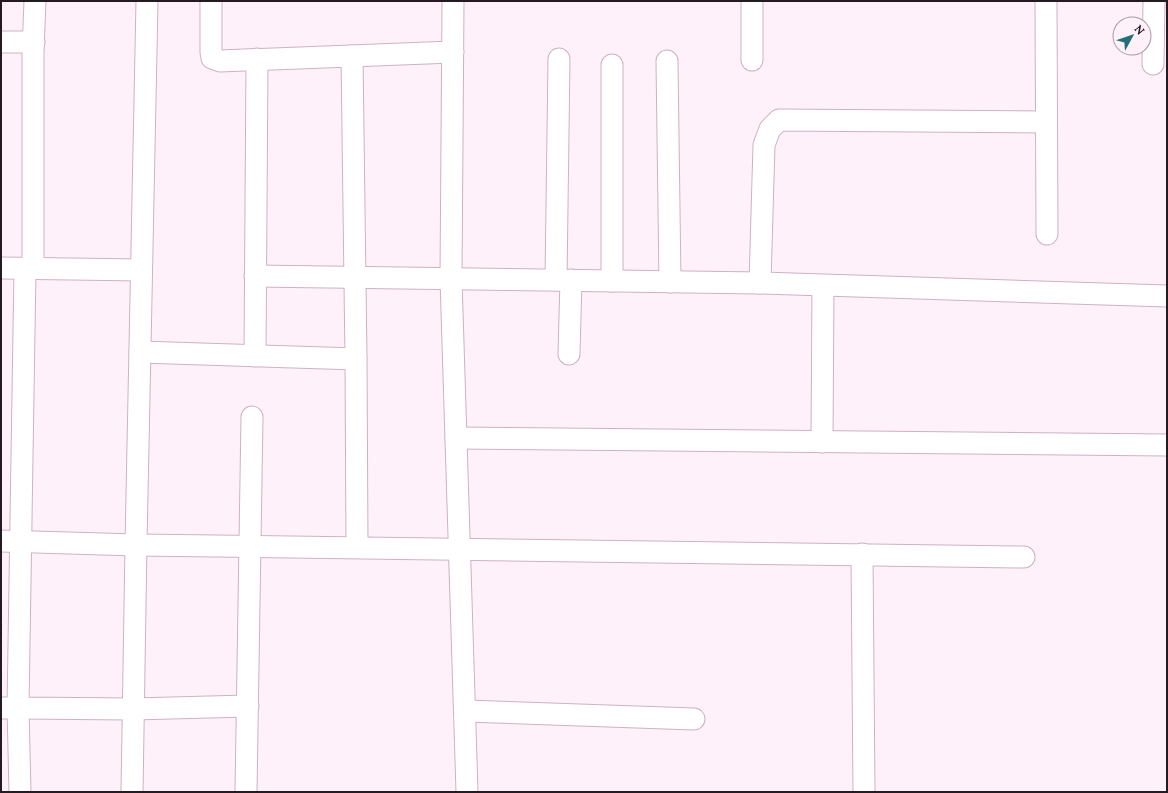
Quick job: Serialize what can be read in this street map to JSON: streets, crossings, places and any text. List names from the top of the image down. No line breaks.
{"north":"top right"}
